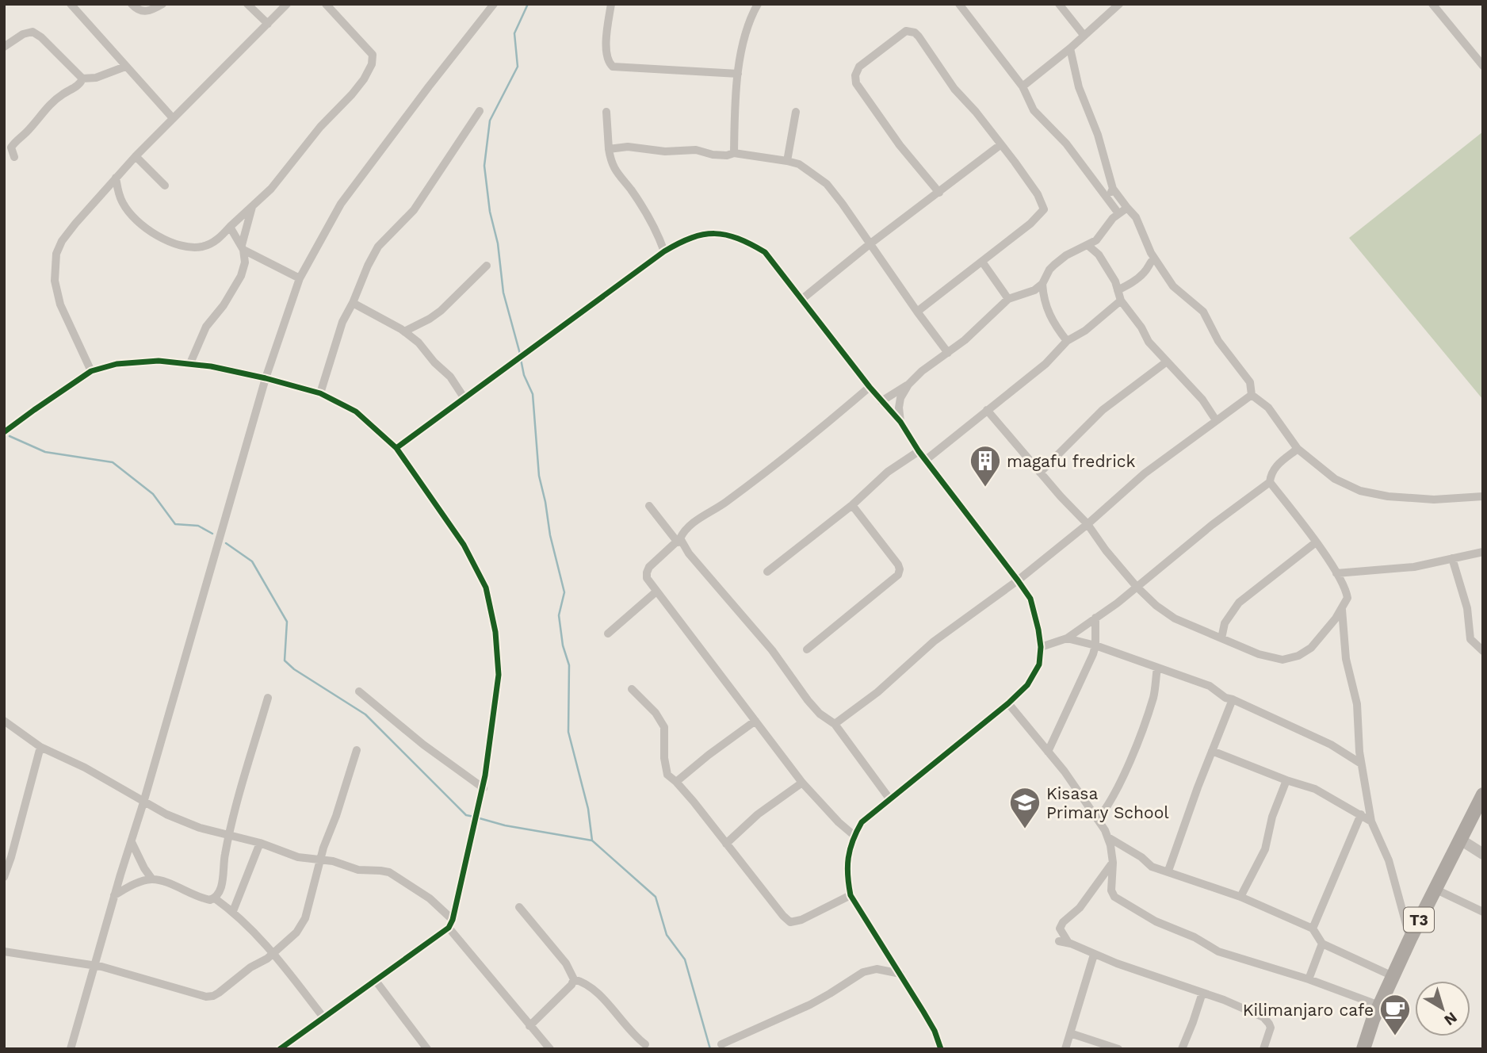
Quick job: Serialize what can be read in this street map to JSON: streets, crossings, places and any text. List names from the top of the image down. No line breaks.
{"streets":{"highway":["T3"]},"places":{"building":["magafu fredrick"],"school or university":["Kisasa Primary School"],"cafe":["Kilimanjaro cafe"]},"north":"bottom right"}
